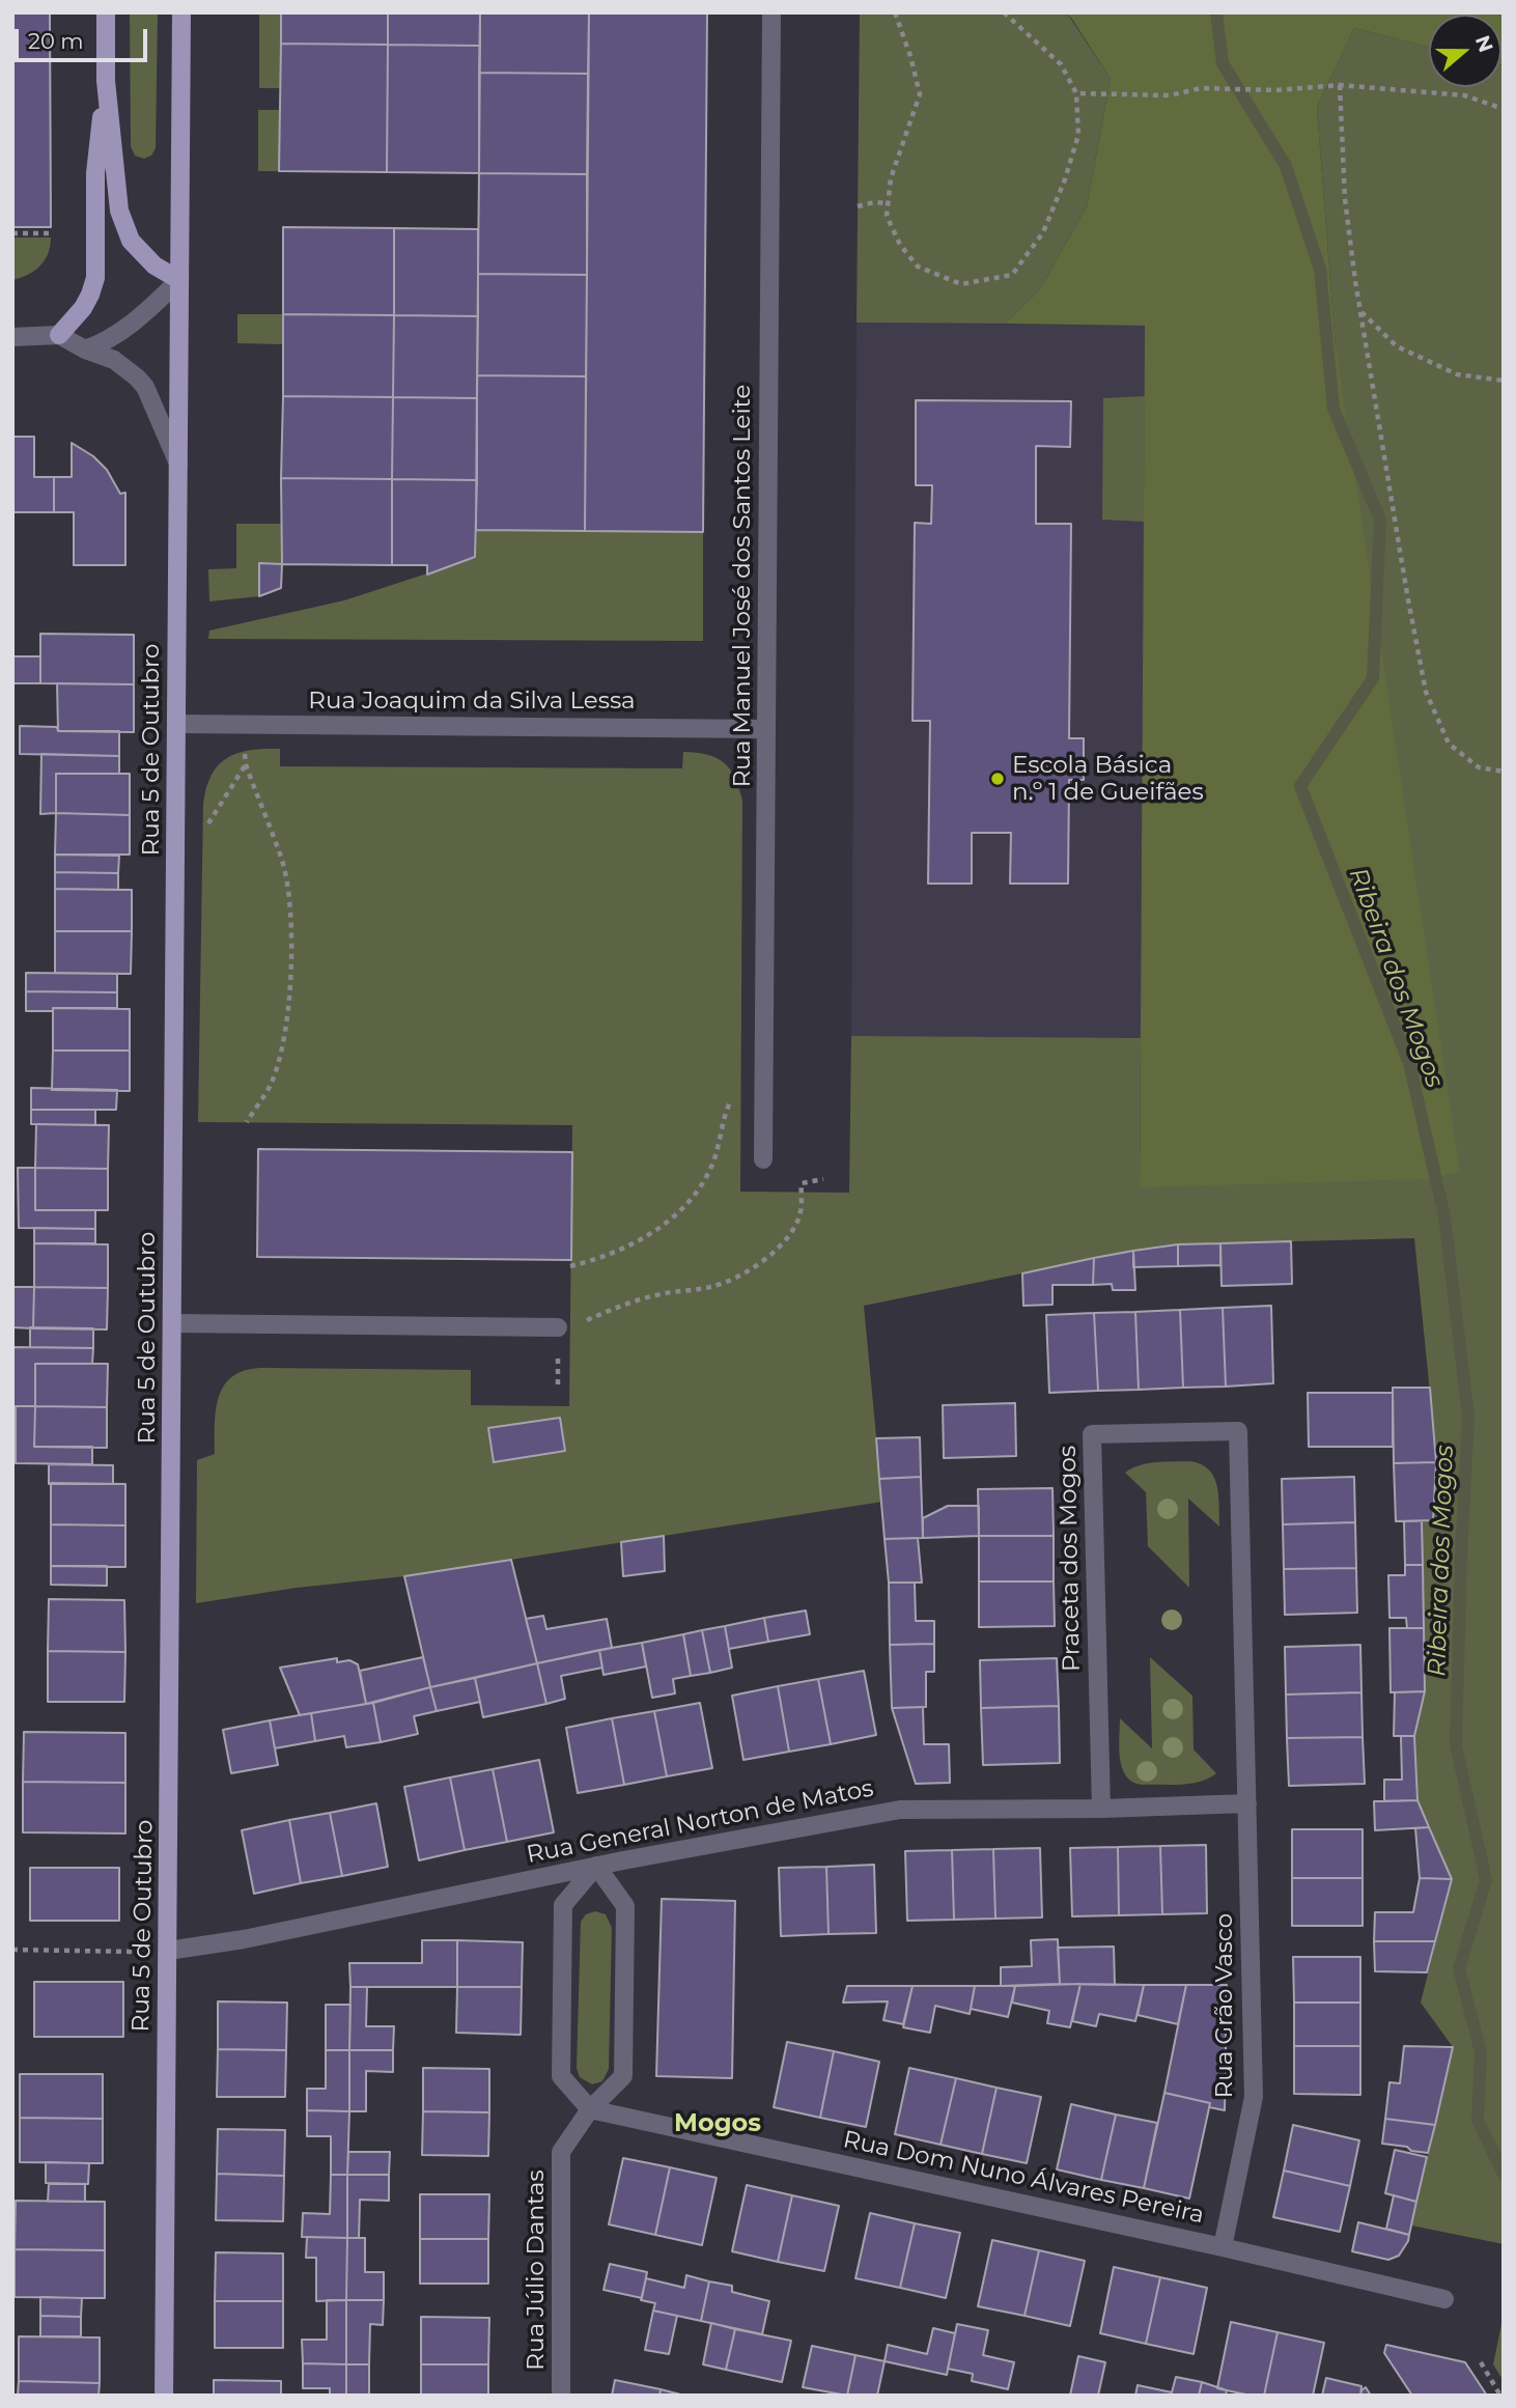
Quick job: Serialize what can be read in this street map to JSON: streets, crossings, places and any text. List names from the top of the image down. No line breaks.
{"streets":{"main road":["Rua 5 de Outubro"],"street":["Rua Manuel José dos Santos Leite","Rua Joaquim da Silva Lessa","Praceta dos Mogos","Rua General Norton de Matos","Rua Grão Vasco","Rua Dom Nuno Álvares Pereira","Rua Júlio Dantas"]},"crossings":[["Rua Manuel José dos Santos Leite","Rua Joaquim da Silva Lessa"],["Rua Joaquim da Silva Lessa","Rua 5 de Outubro"],["Rua 5 de Outubro","Rua General Norton de Matos"],["Praceta dos Mogos","Rua General Norton de Matos"],["Praceta dos Mogos","Rua Grão Vasco"],["Rua General Norton de Matos","Rua Grão Vasco"],["Rua General Norton de Matos","Rua Júlio Dantas"],["Rua Grão Vasco","Rua Dom Nuno Álvares Pereira"],["Rua Dom Nuno Álvares Pereira","Rua Júlio Dantas"]],"districts":["Mogos"],"water":["Ribeira dos Mogos"],"places":["Escola Básica n.º 1 de Gueifães"],"scale_bar":"20 m","north":"right"}
